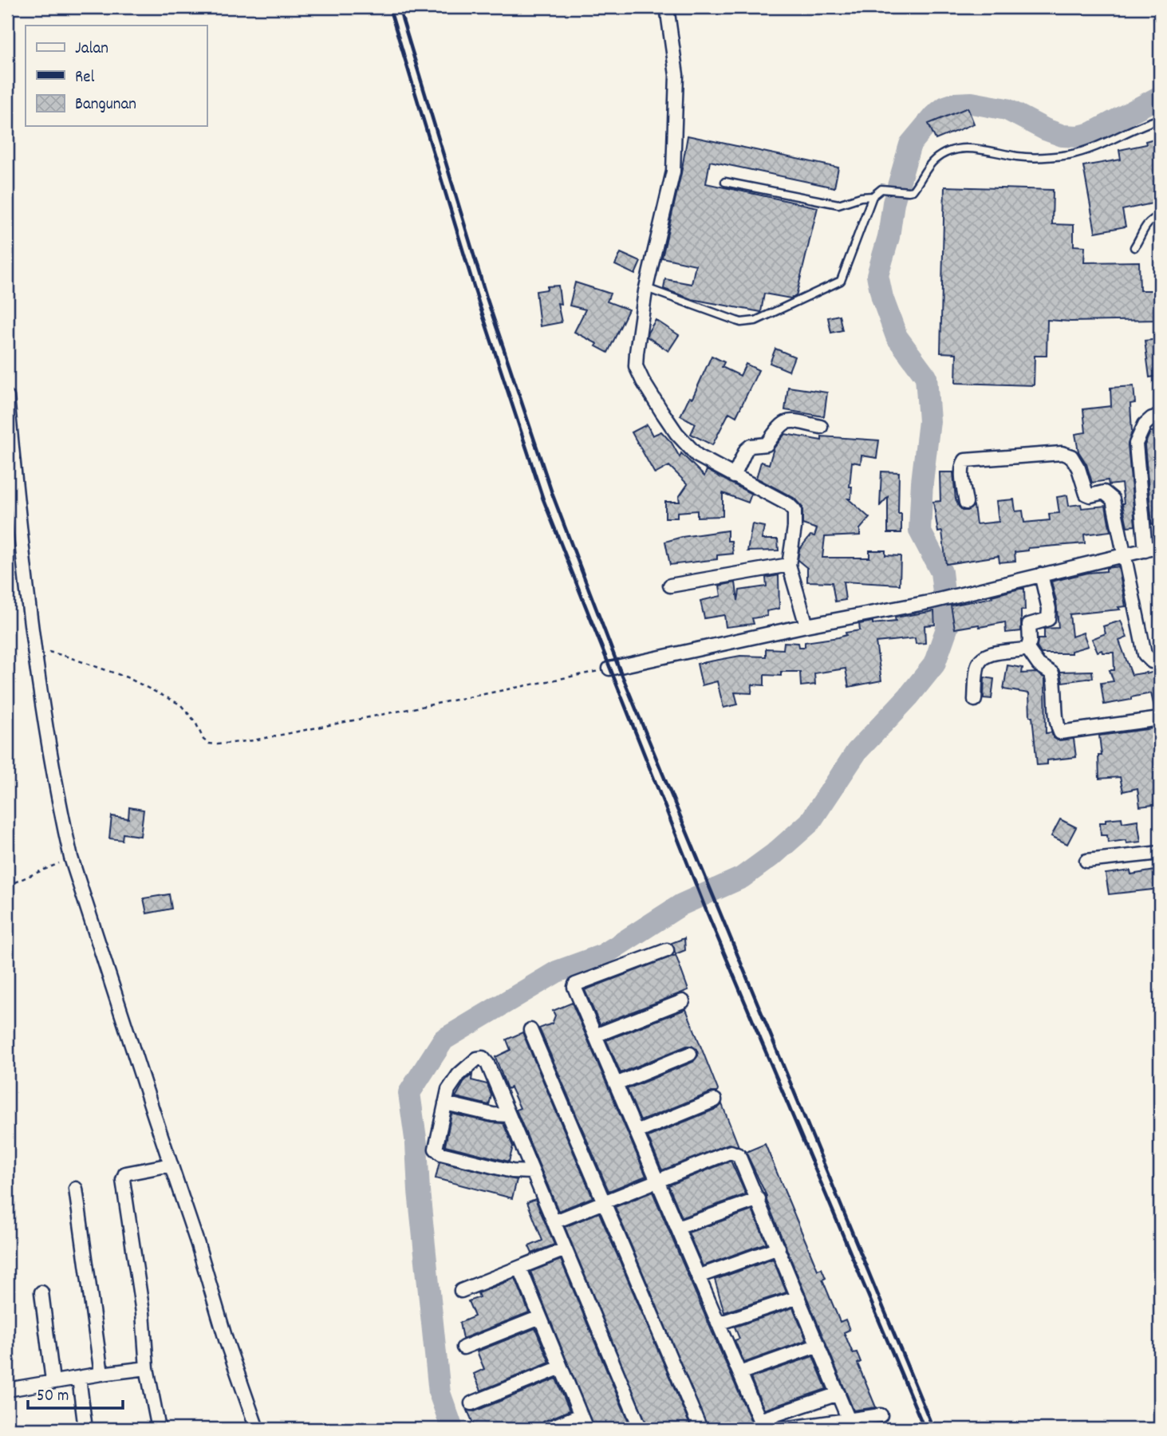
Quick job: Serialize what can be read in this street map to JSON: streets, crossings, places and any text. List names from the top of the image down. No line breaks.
{"legend":["Jalan","Rel","Bangunan"],"scale_bar":"50 m"}
